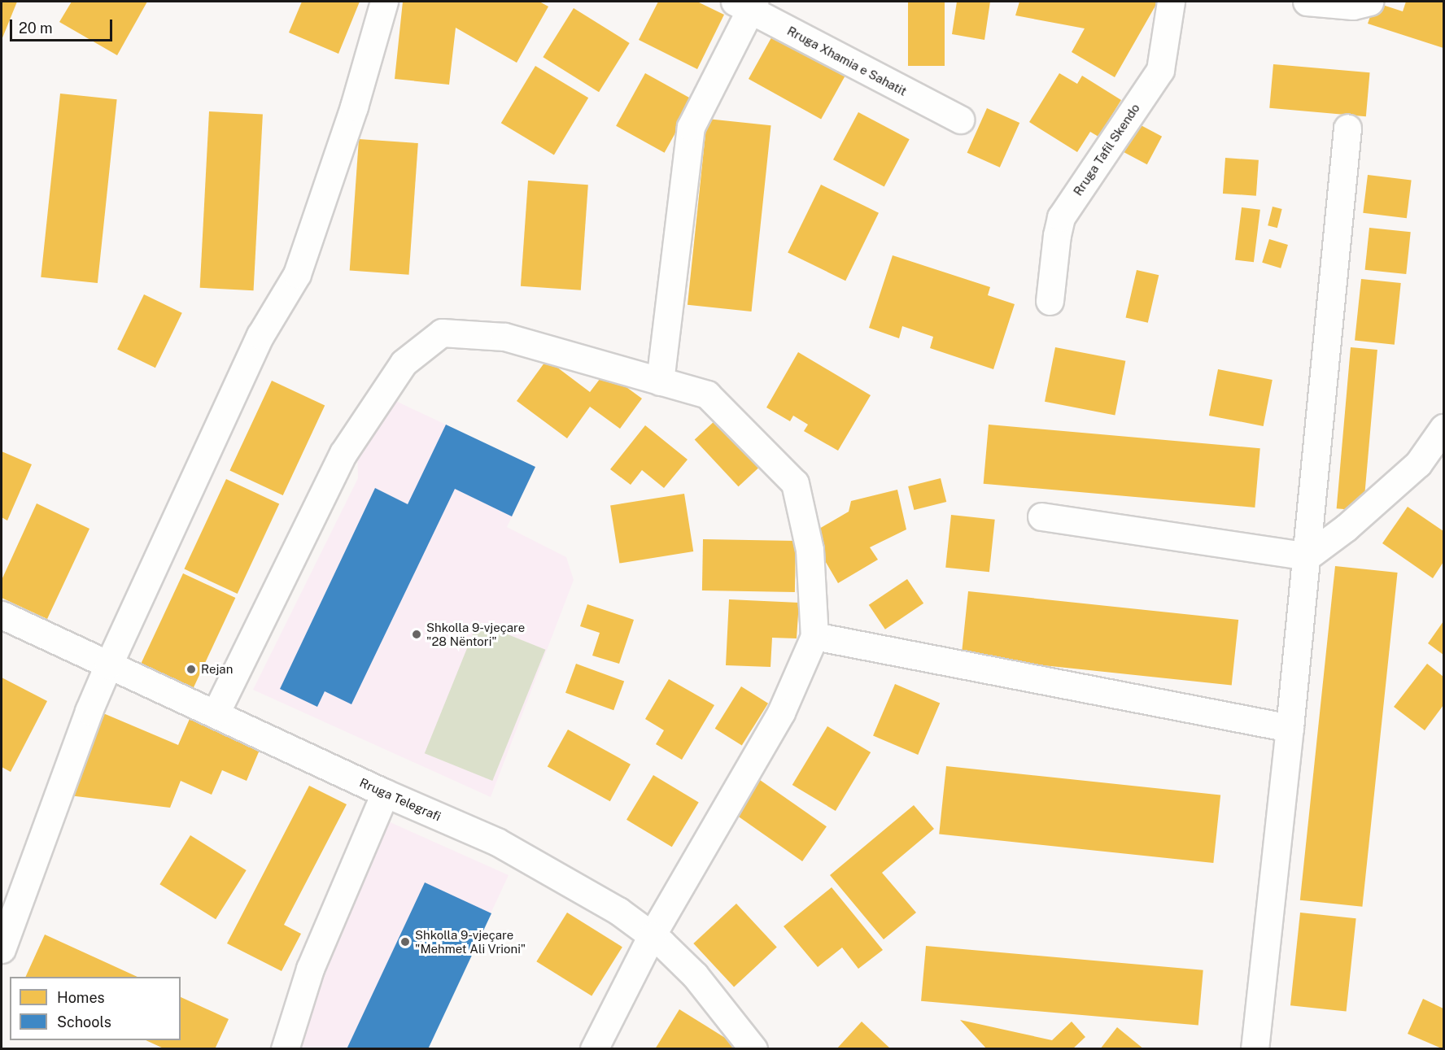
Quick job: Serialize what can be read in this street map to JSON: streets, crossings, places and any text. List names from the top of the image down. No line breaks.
{"streets":{"street":["Rruga Xhamia e Sahatit","Rruga Tafil Skendo","Rruga Telegrafi"]},"places":["Shkolla 9-vjeçare \"28 Nëntori\"","Rejan","Shkolla 9-vjeçare \"Mehmet Ali Vrioni\""],"legend":["Homes","Schools"],"scale_bar":"20 m"}
